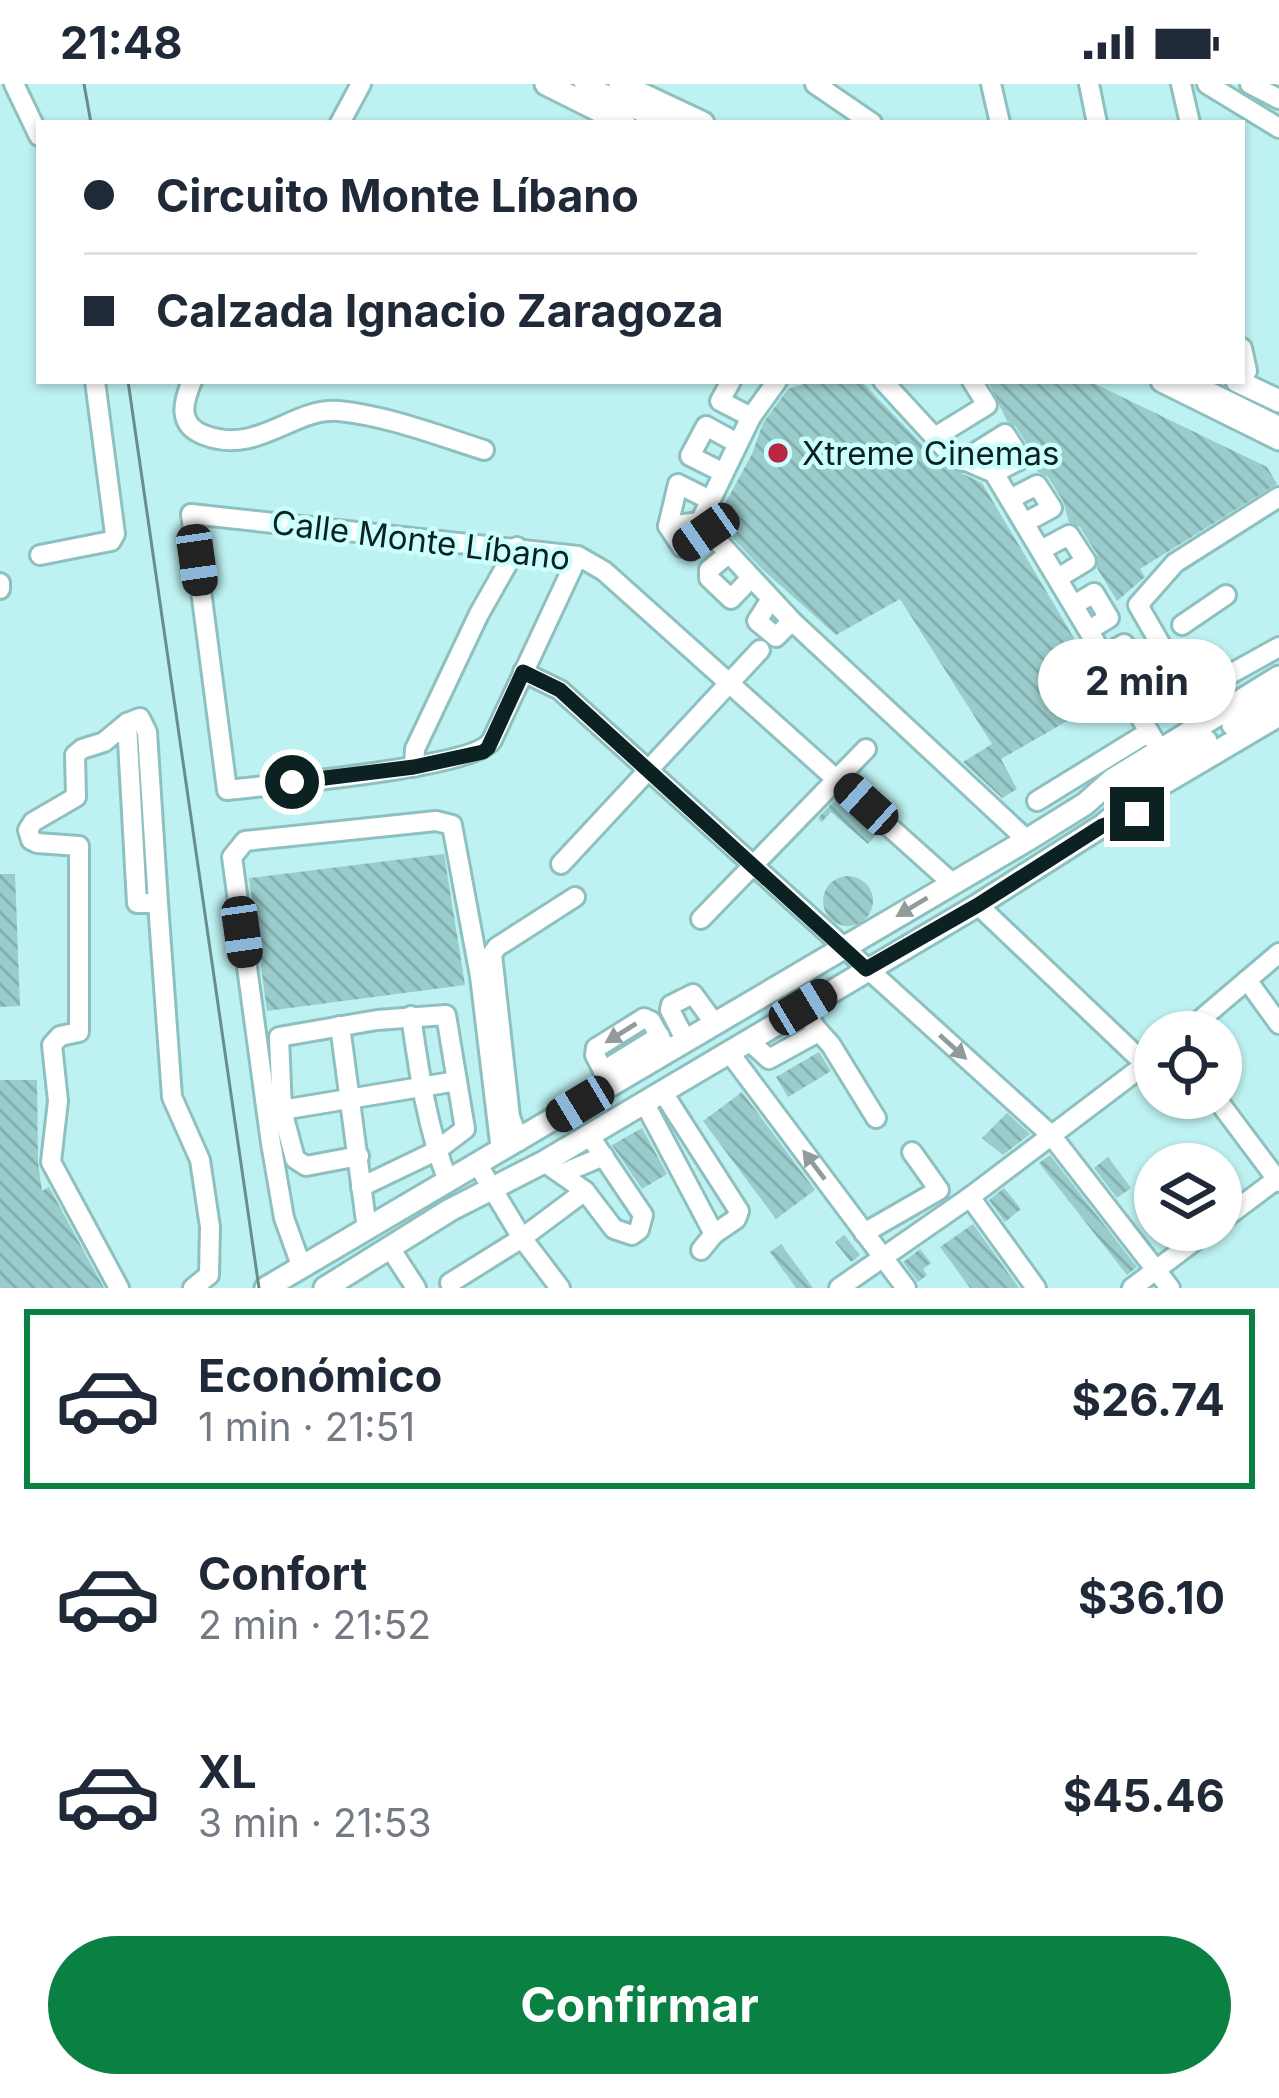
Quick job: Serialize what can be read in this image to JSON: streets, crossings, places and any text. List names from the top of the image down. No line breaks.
{"streets":{"street":["Calle Monte Líbano"]},"places":["Xtreme Cinemas"],"page":{"status":"21:48","banner":["Circuito Monte Líbano","Calzada Ignacio Zaragoza"],"bubble":"2 min","list":[{"name":"Económico","note":"1 min · 21:51","value":"$26.74"},{"name":"Confort","note":"2 min · 21:52","value":"$36.10"},{"name":"XL","note":"3 min · 21:53","value":"$45.46"}],"buttons":"Confirmar"}}
